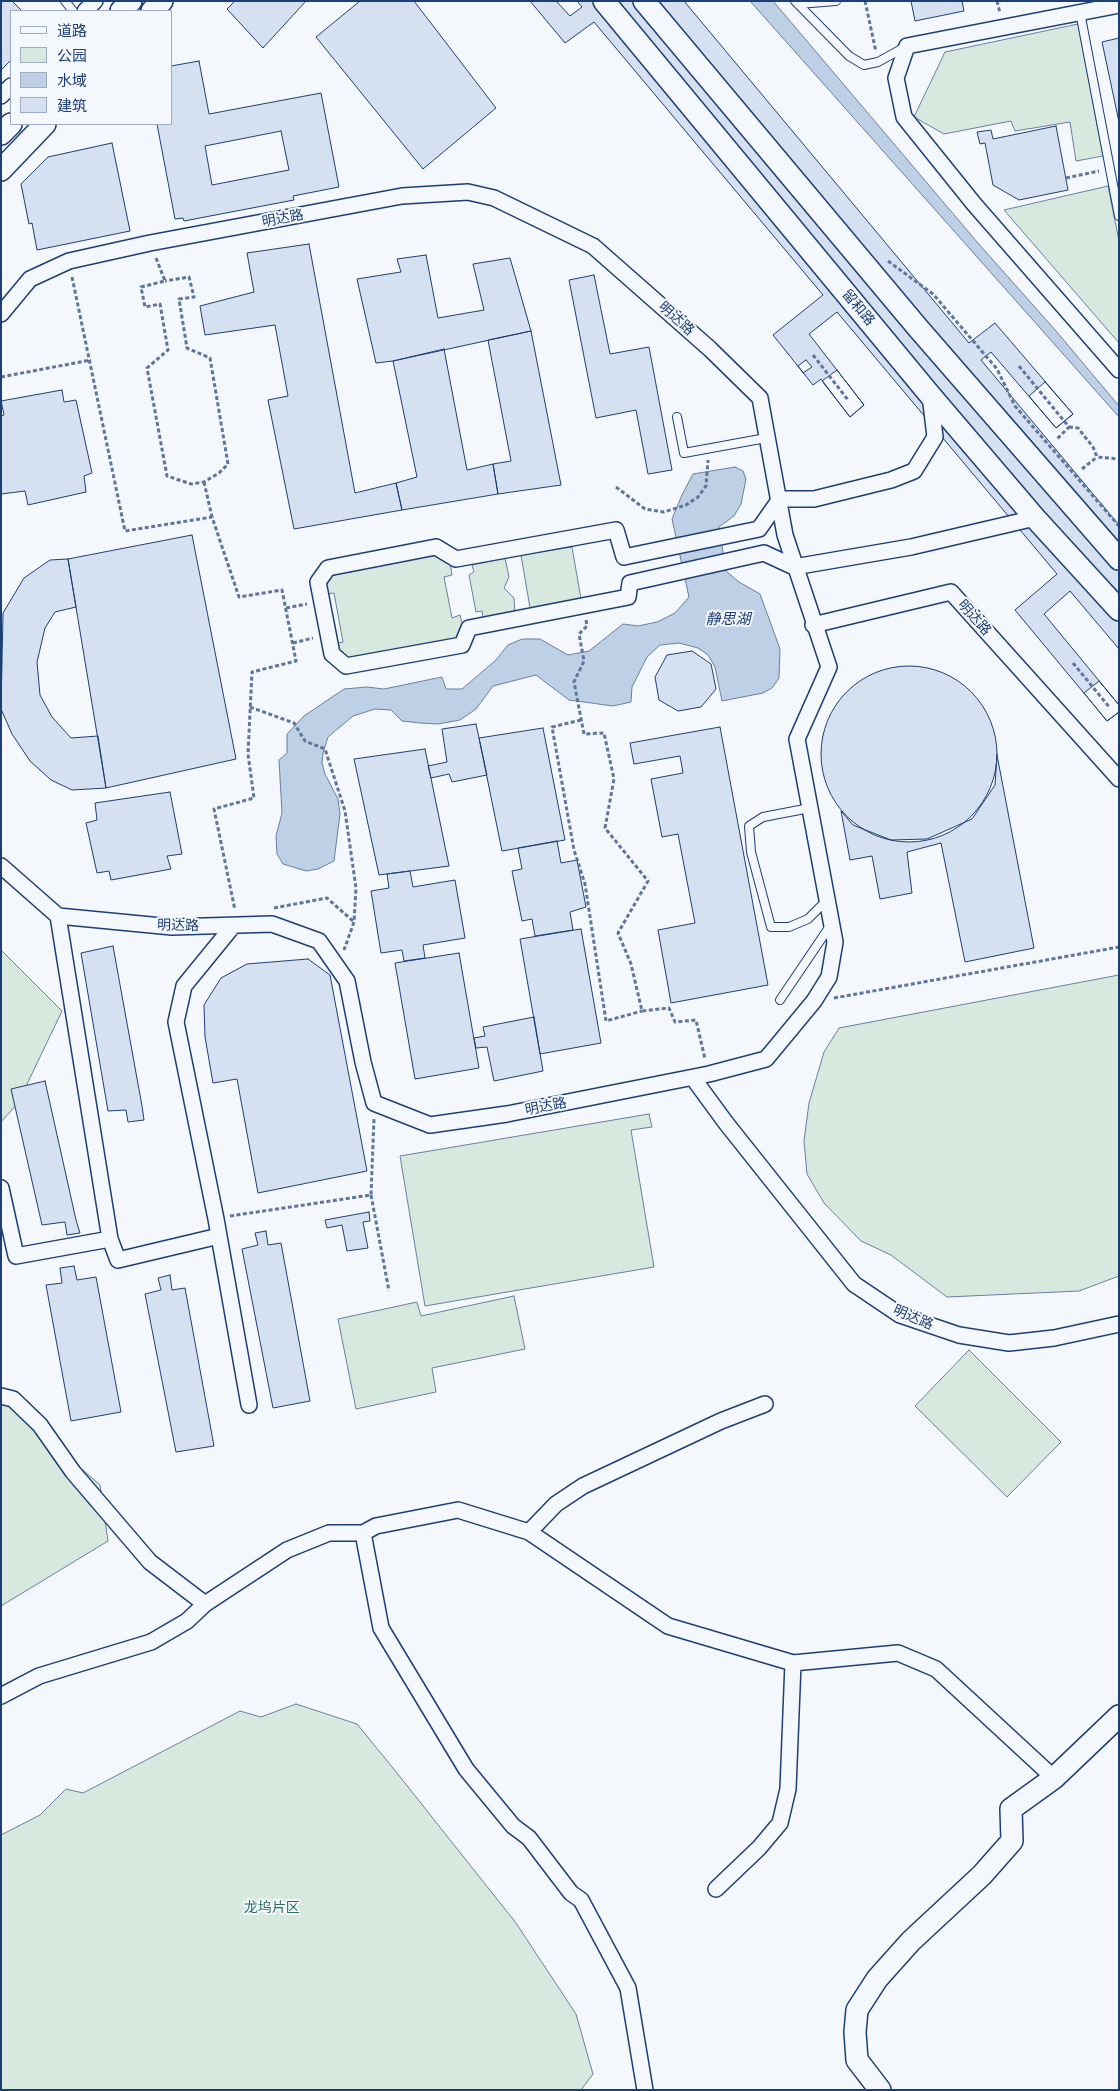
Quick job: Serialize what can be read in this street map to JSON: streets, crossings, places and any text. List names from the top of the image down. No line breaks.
{"streets":{"main road":["留和路"],"street":["明达路"]},"water":["静思湖"],"parks":["龙坞片区"],"legend":["道路","公园","水域","建筑"]}
